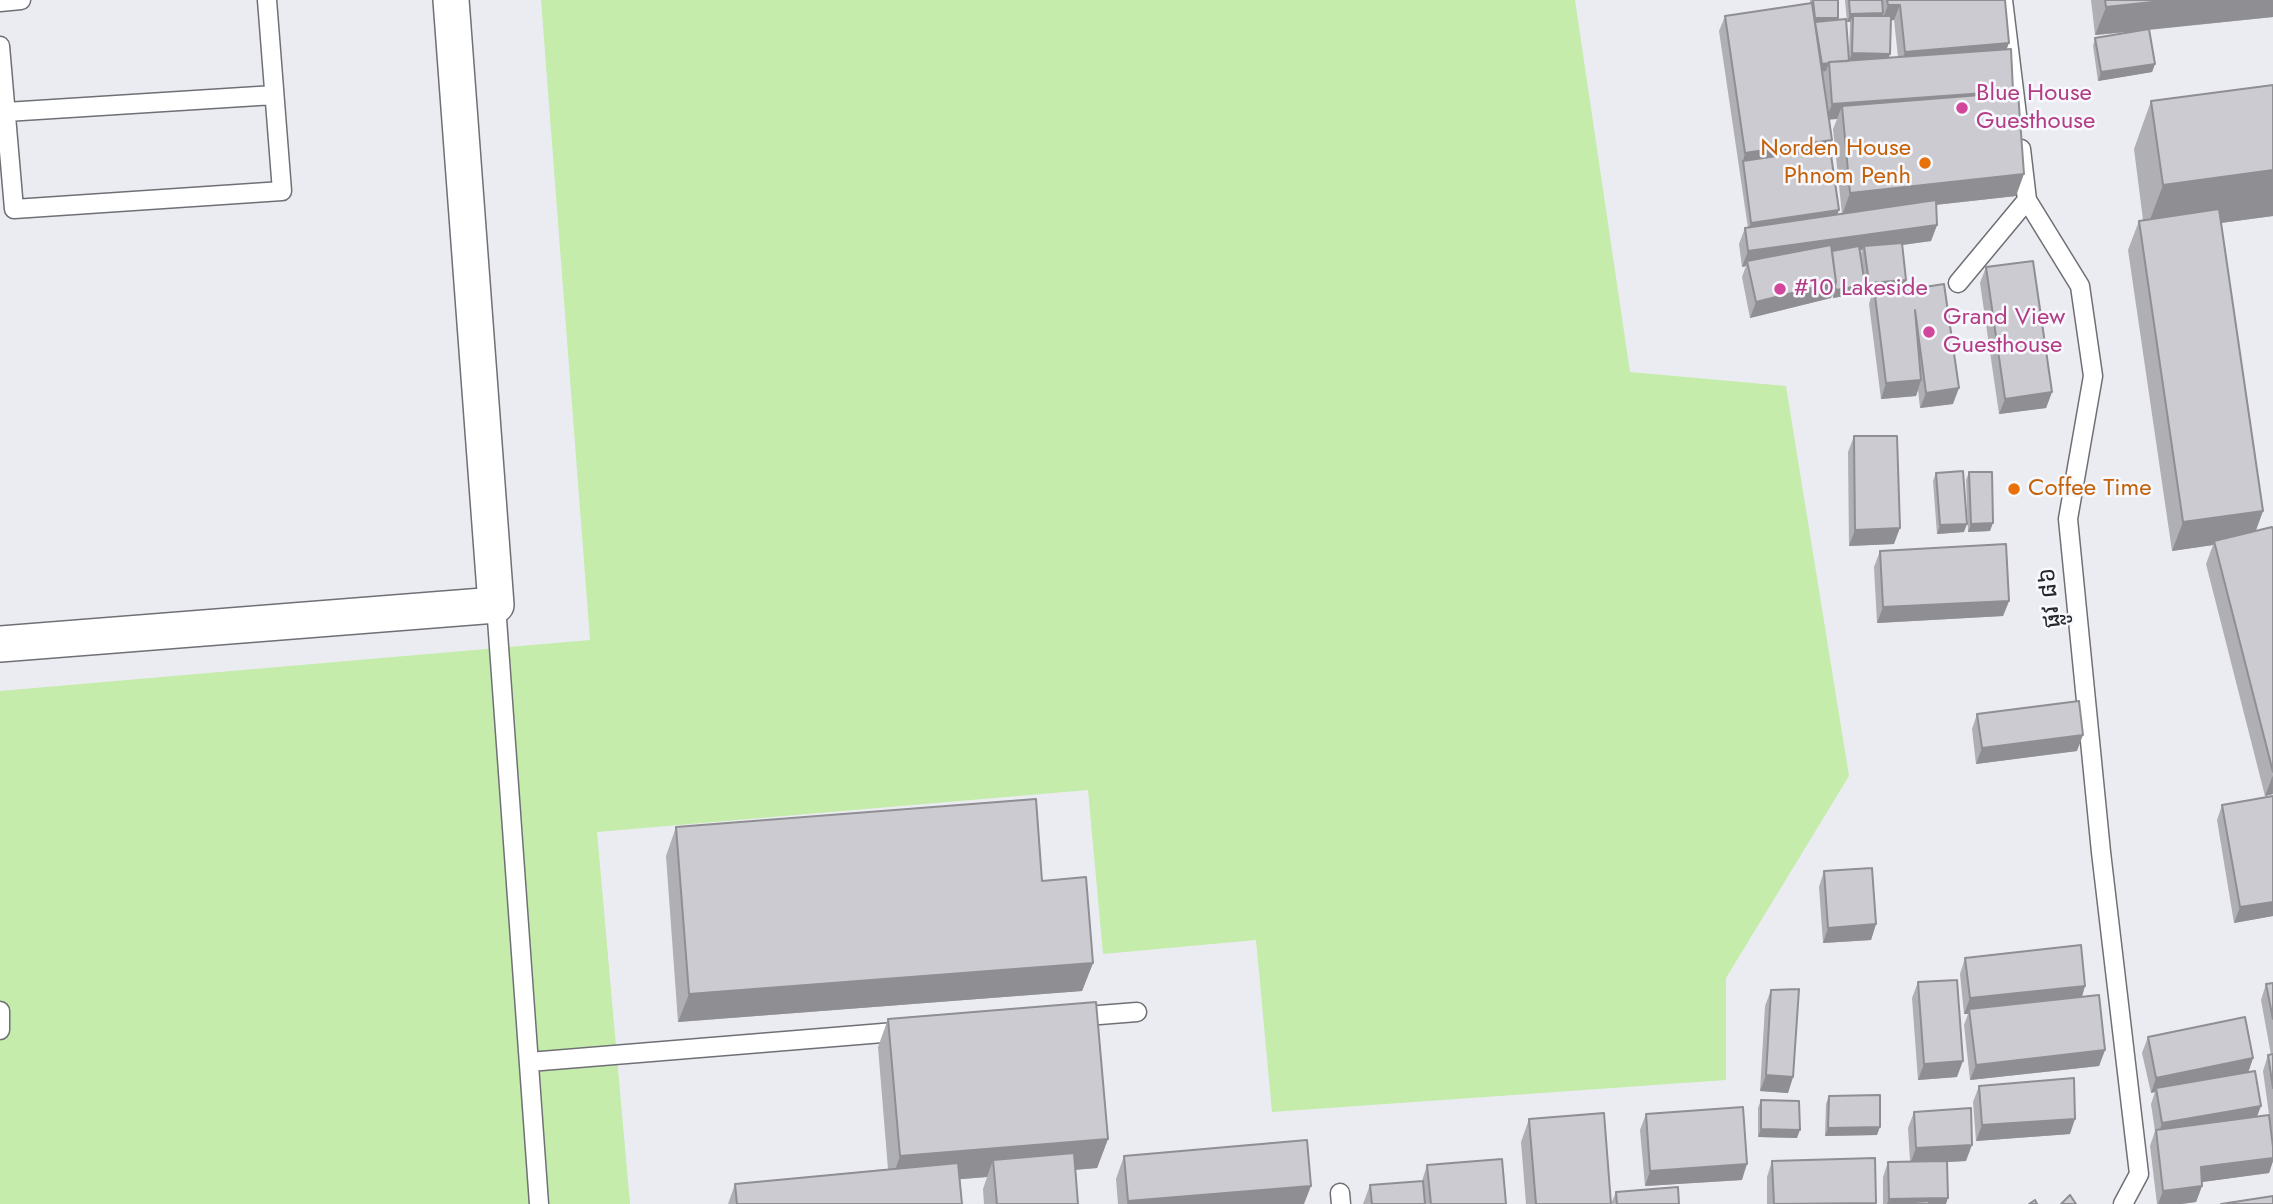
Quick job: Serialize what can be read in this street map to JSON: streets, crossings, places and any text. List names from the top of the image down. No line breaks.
{"streets":{"lane":["ផ្លូវ ៨៦"]},"places":["Blue House Guesthouse","Norden House Phnom Penh","#10 Lakeside","Grand View Guesthouse","Coffee Time"]}
